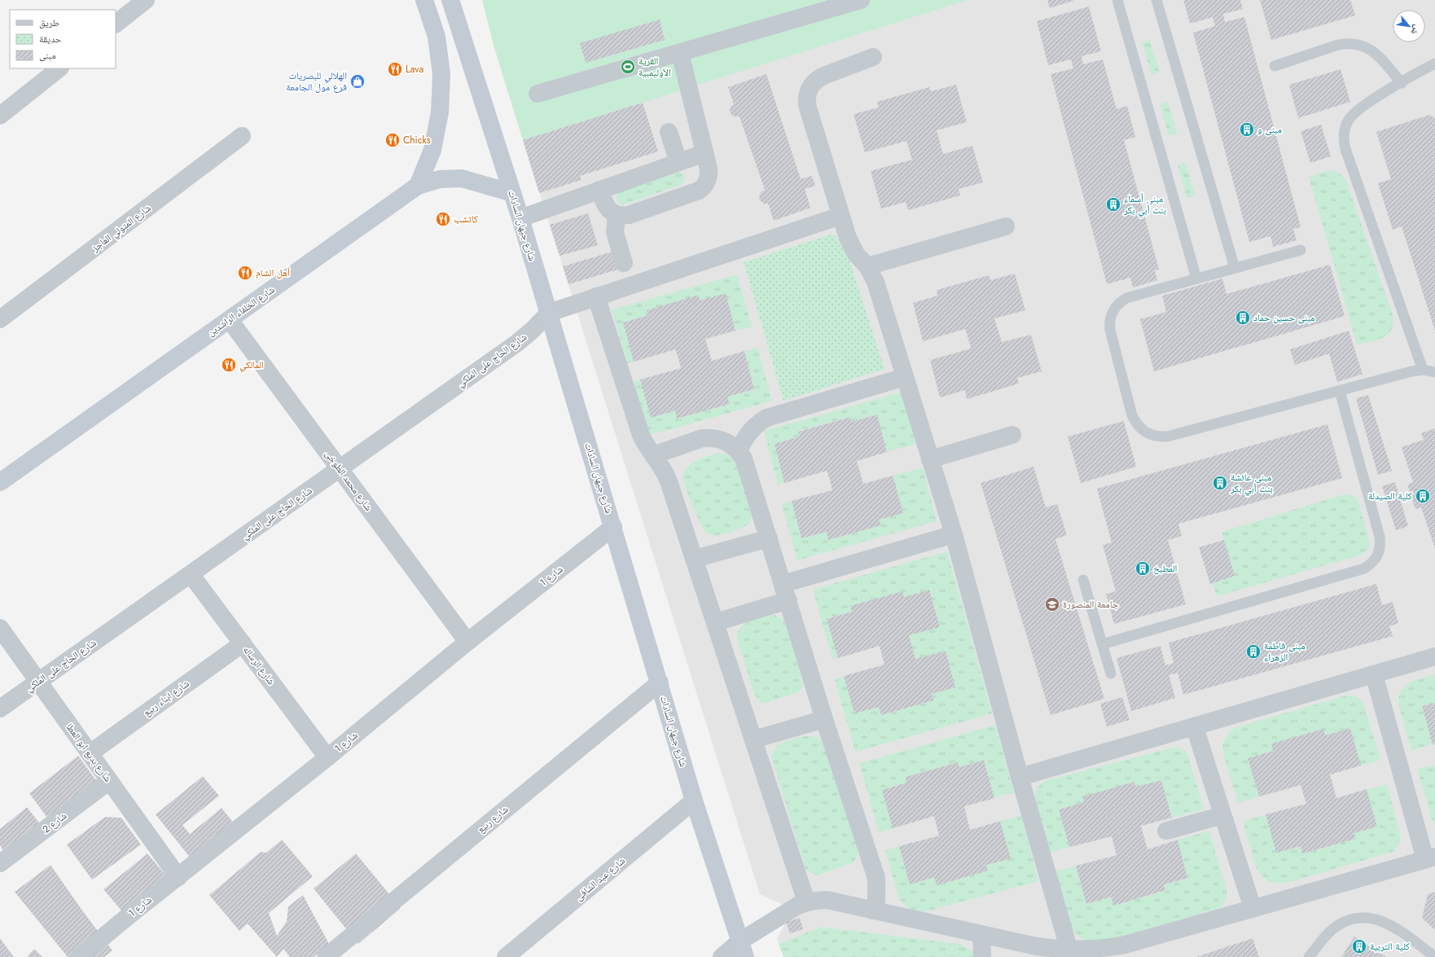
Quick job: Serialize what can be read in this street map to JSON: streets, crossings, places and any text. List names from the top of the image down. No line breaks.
{"streets":{"main road":["شارع جيهان السادات","شارع الخلفاء الراشدين"],"street":["شارع المتولي العاجز","شارع الحاج على الملكي","شارع محمد الطوخى","شارع 1","شارع الرساله","شارع ابناء ربيع","شارع بديع ابو العطا","شارع ربيع","شارع 2","شارع عبد الشافى"]},"crossings":[["شارع جيهان السادات","شارع الخلفاء الراشدين"],["شارع جيهان السادات","شارع الحاج على الملكي"],["شارع جيهان السادات","شارع 1"],["شارع جيهان السادات","شارع ربيع"],["شارع جيهان السادات","شارع عبد الشافى"],["شارع الخلفاء الراشدين","شارع محمد الطوخى"],["شارع الحاج على الملكي","شارع محمد الطوخى"],["شارع الحاج على الملكي","شارع الرساله"],["شارع الحاج على الملكي","شارع بديع ابو العطا"],["شارع محمد الطوخى","شارع 1"],["شارع 1","شارع الرساله"],["شارع 1","شارع بديع ابو العطا"],["شارع الرساله","شارع ابناء ربيع"],["شارع ابناء ربيع","شارع بديع ابو العطا"],["شارع بديع ابو العطا","شارع 2"]],"places":{"sports":["القرية الأوليمبية"],"restaurant":["Lava","Chicks","كاتشب","أهل الشام","المالكي"],"shop":["الهلالي للبصريات فرع مول الجامعة"],"building":["مبنى و","مبنى أسماء بنت أبي بكر","مبنى حسين حماد","مبنى عائشة بنت أبي بكر","كلية الصيدلة","المطبخ","مبنى فاطمة الزهراء","كلية التربية"],"school or university":["جامعة المنصورة"]},"legend":["طريق","حديقة","مبنى"],"north":"bottom right"}
